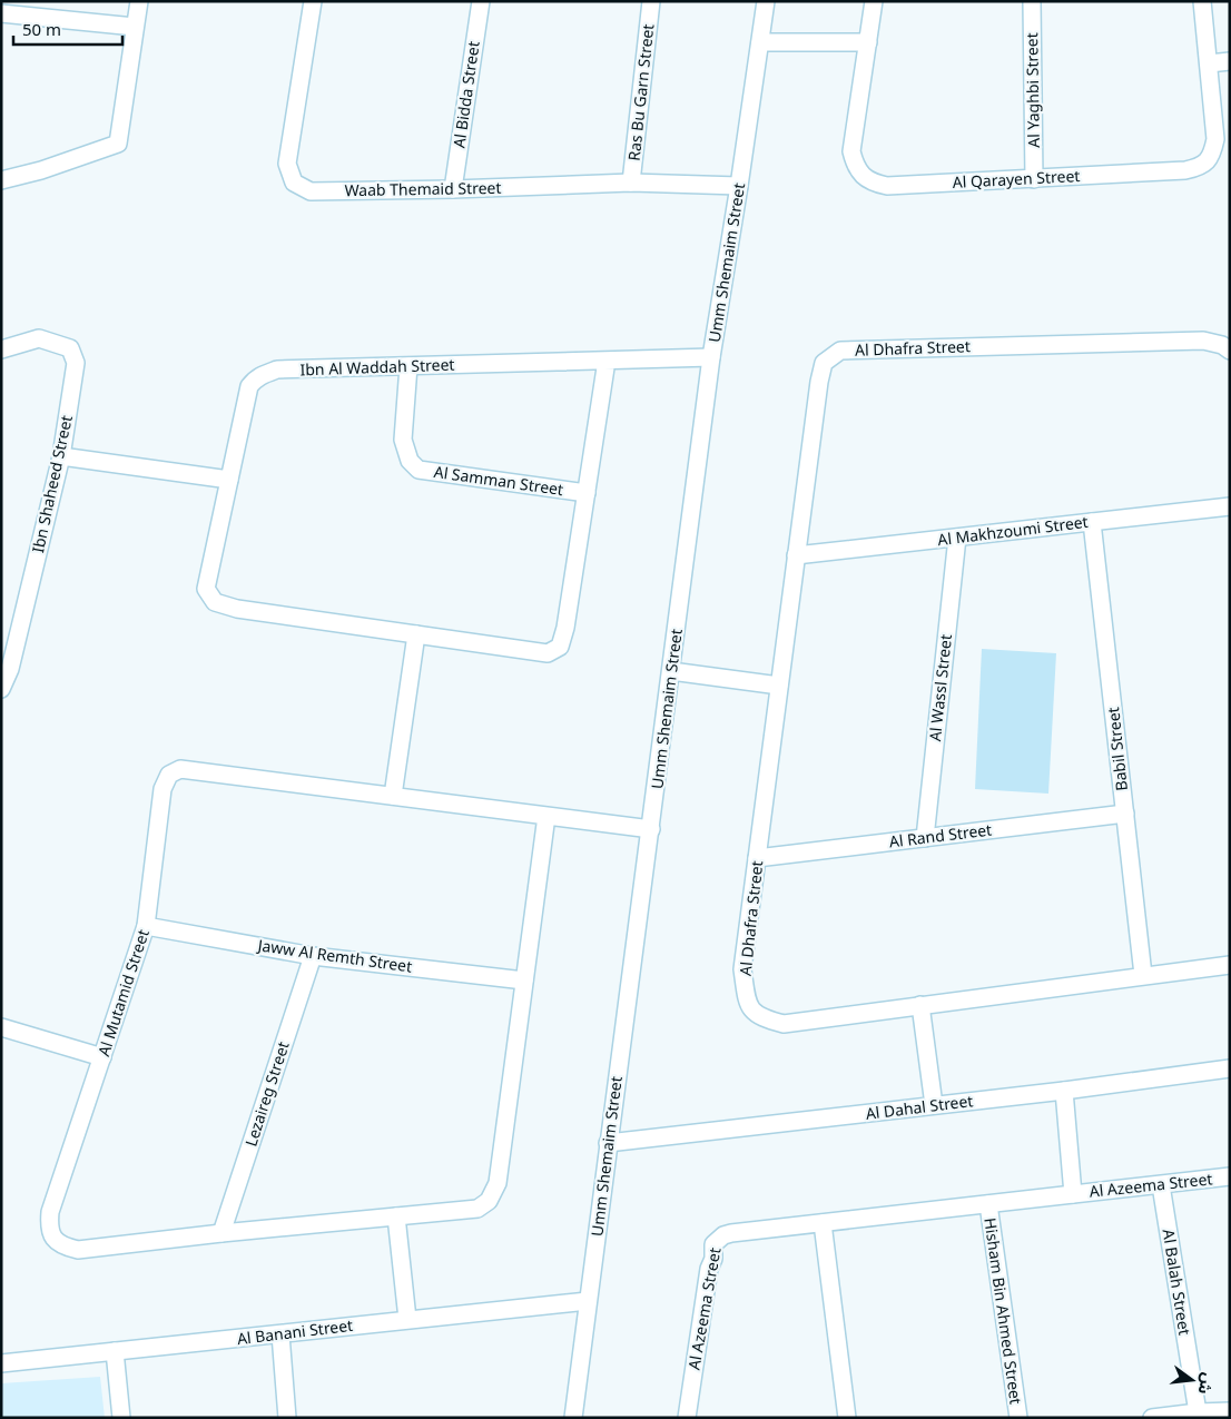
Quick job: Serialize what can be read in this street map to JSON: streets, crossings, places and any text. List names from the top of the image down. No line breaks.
{"streets":{"street":["Al Yaghbi Street","Ras Bu Garn Street","Al Bidda Street","Al Qarayen Street","Waab Themaid Street","Umm Shemaim Street","Al Dhafra Street","Ibn Al Waddah Street","Al Samman Street","Ibn Shaheed Street","Al Makhzoumi Street","Al Wassl Street","Babil Street","Al Rand Street","Jaww Al Remth Street","Al Mutamid Street","Lezaireg Street","Al Dahal Street","Al Azeema Street","Al Balah Street","Hisham Bin Ahmed Street","Al Banani Street"]},"crossings":[["Al Yaghbi Street","Al Qarayen Street"],["Ras Bu Garn Street","Waab Themaid Street"],["Al Bidda Street","Waab Themaid Street"],["Waab Themaid Street","Umm Shemaim Street"],["Umm Shemaim Street","Ibn Al Waddah Street"],["Umm Shemaim Street","Al Mutamid Street"],["Umm Shemaim Street","Al Dahal Street"],["Umm Shemaim Street","Al Banani Street"],["Al Dhafra Street","Al Makhzoumi Street"],["Al Dhafra Street","Babil Street"],["Al Dhafra Street","Al Rand Street"],["Ibn Al Waddah Street","Al Samman Street"],["Al Makhzoumi Street","Al Wassl Street"],["Al Makhzoumi Street","Babil Street"],["Al Wassl Street","Al Rand Street"],["Babil Street","Al Rand Street"],["Jaww Al Remth Street","Al Mutamid Street"],["Jaww Al Remth Street","Lezaireg Street"],["Al Mutamid Street","Lezaireg Street"],["Al Dahal Street","Al Azeema Street"],["Al Azeema Street","Al Balah Street"],["Al Azeema Street","Hisham Bin Ahmed Street"]],"scale_bar":"50 m","north":"right"}
